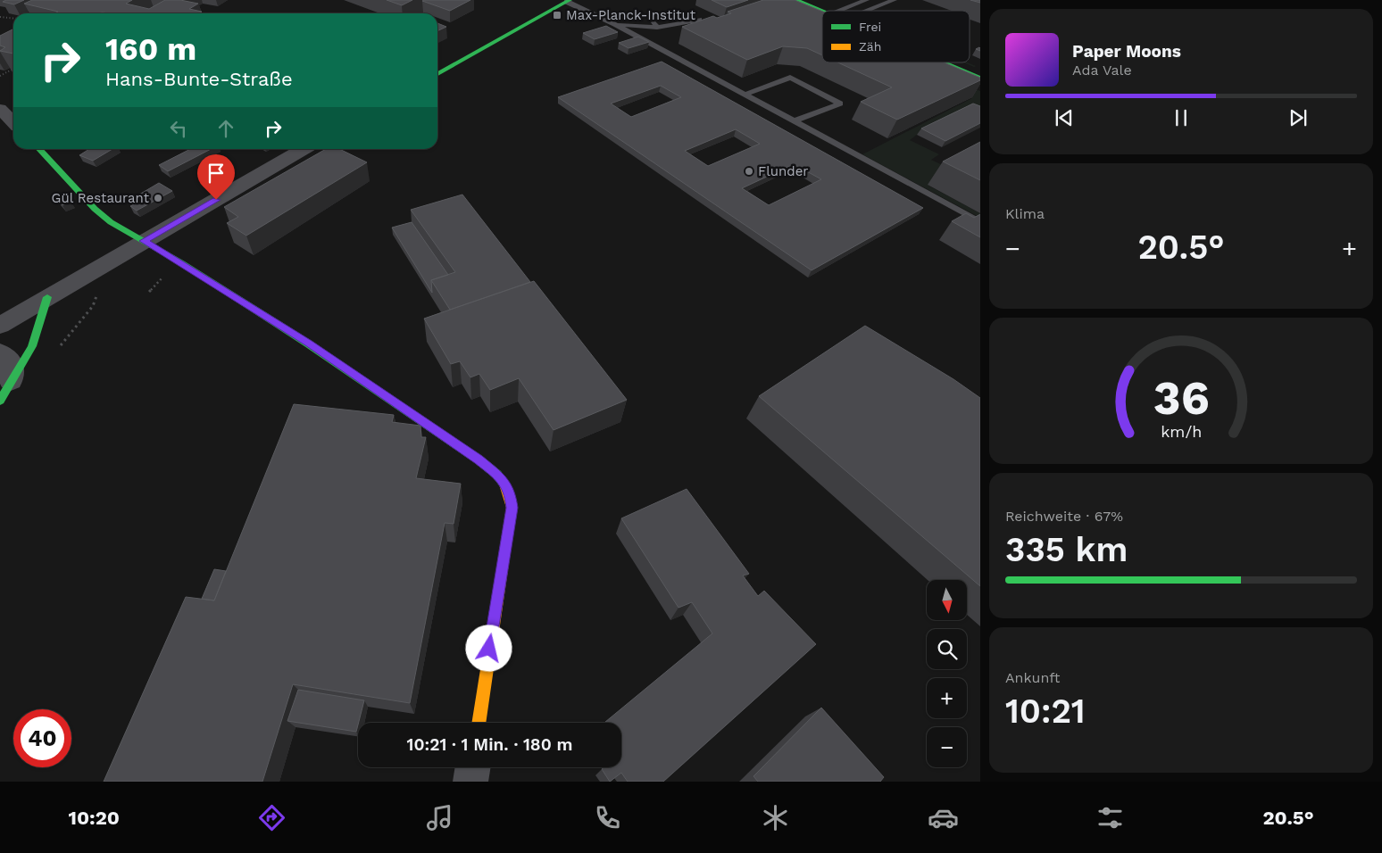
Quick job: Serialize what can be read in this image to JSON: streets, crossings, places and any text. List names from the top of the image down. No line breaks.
{"places":{"transit":["Max-Planck-Institut"],"other":["Flunder","Gül Restaurant"]},"legend":["Frei","Zäh"],"north":"bottom","page":{"turn":["160 m","Hans-Bunte-Straße"],"song":["Paper Moons","Ada Vale"],"tile":["Klima",["Reichweite · 67%","335 km"],["Ankunft","10:21"]],"heat":["−","20.5°","+"],"map_buttons":["+","−"],"limit":"40","trip":"10:21 · 1 Min. · 180 m","tabs":["10:20","20.5°"],"gauge":["36","km/h"]}}
